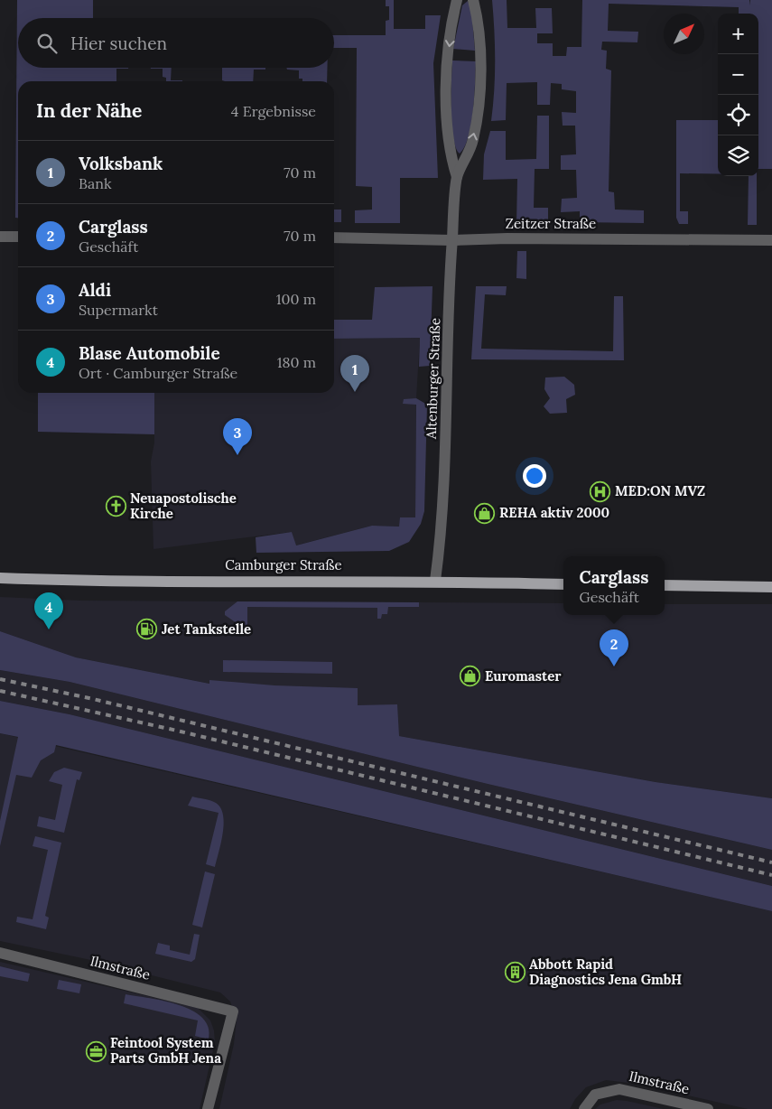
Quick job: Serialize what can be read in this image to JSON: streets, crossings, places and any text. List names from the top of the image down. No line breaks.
{"streets":{"main road":["Camburger Straße"],"street":["Zeitzer Straße","Altenburger Straße","Ilmstraße"]},"crossings":[["Zeitzer Straße","Altenburger Straße"],["Altenburger Straße","Camburger Straße"]],"places":{"hospital":["MED:ON MVZ"],"church":["Neuapostolische Kirche"],"shop":["REHA aktiv 2000","Euromaster"],"fuel station":["Jet Tankstelle"],"building":["Abbott Rapid Diagnostics Jena GmbH"],"office":["Feintool System Parts GmbH Jena"]},"north":"top right","page":{"map_buttons":["+","−"],"search":"Hier suchen","heading":["In der Nähe","4 Ergebnisse"],"list":[{"mark":"1","name":"Volksbank","note":"Bank","value":"70 m"},{"mark":"2","name":"Carglass","note":"Geschäft","value":"70 m"},{"mark":"3","name":"Aldi","note":"Supermarkt","value":"100 m"},{"mark":"4","name":"Blase Automobile","note":"Ort · Camburger Straße","value":"180 m"}],"pins":["1","3","4","2"],"popup":["Carglass","Geschäft"]}}
